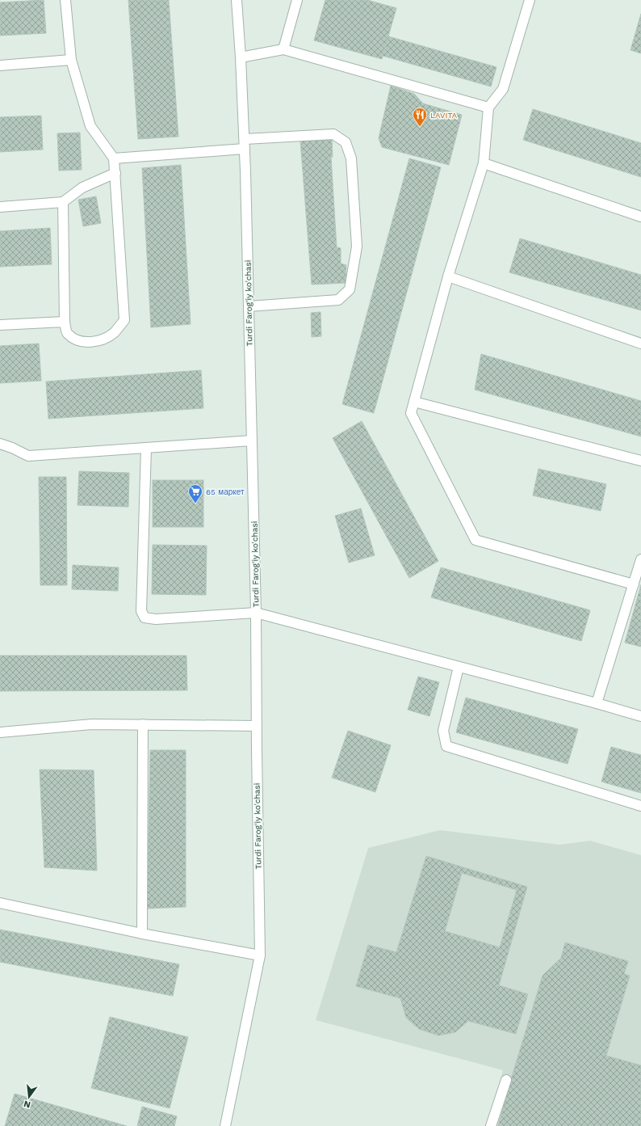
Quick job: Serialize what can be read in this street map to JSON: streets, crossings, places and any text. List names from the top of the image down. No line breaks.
{"streets":{"street":["Turdi Farog'iy ko'chasi"]},"places":{"restaurant":["LAVITA"],"supermarket":["65 маркет"]},"north":"bottom"}
